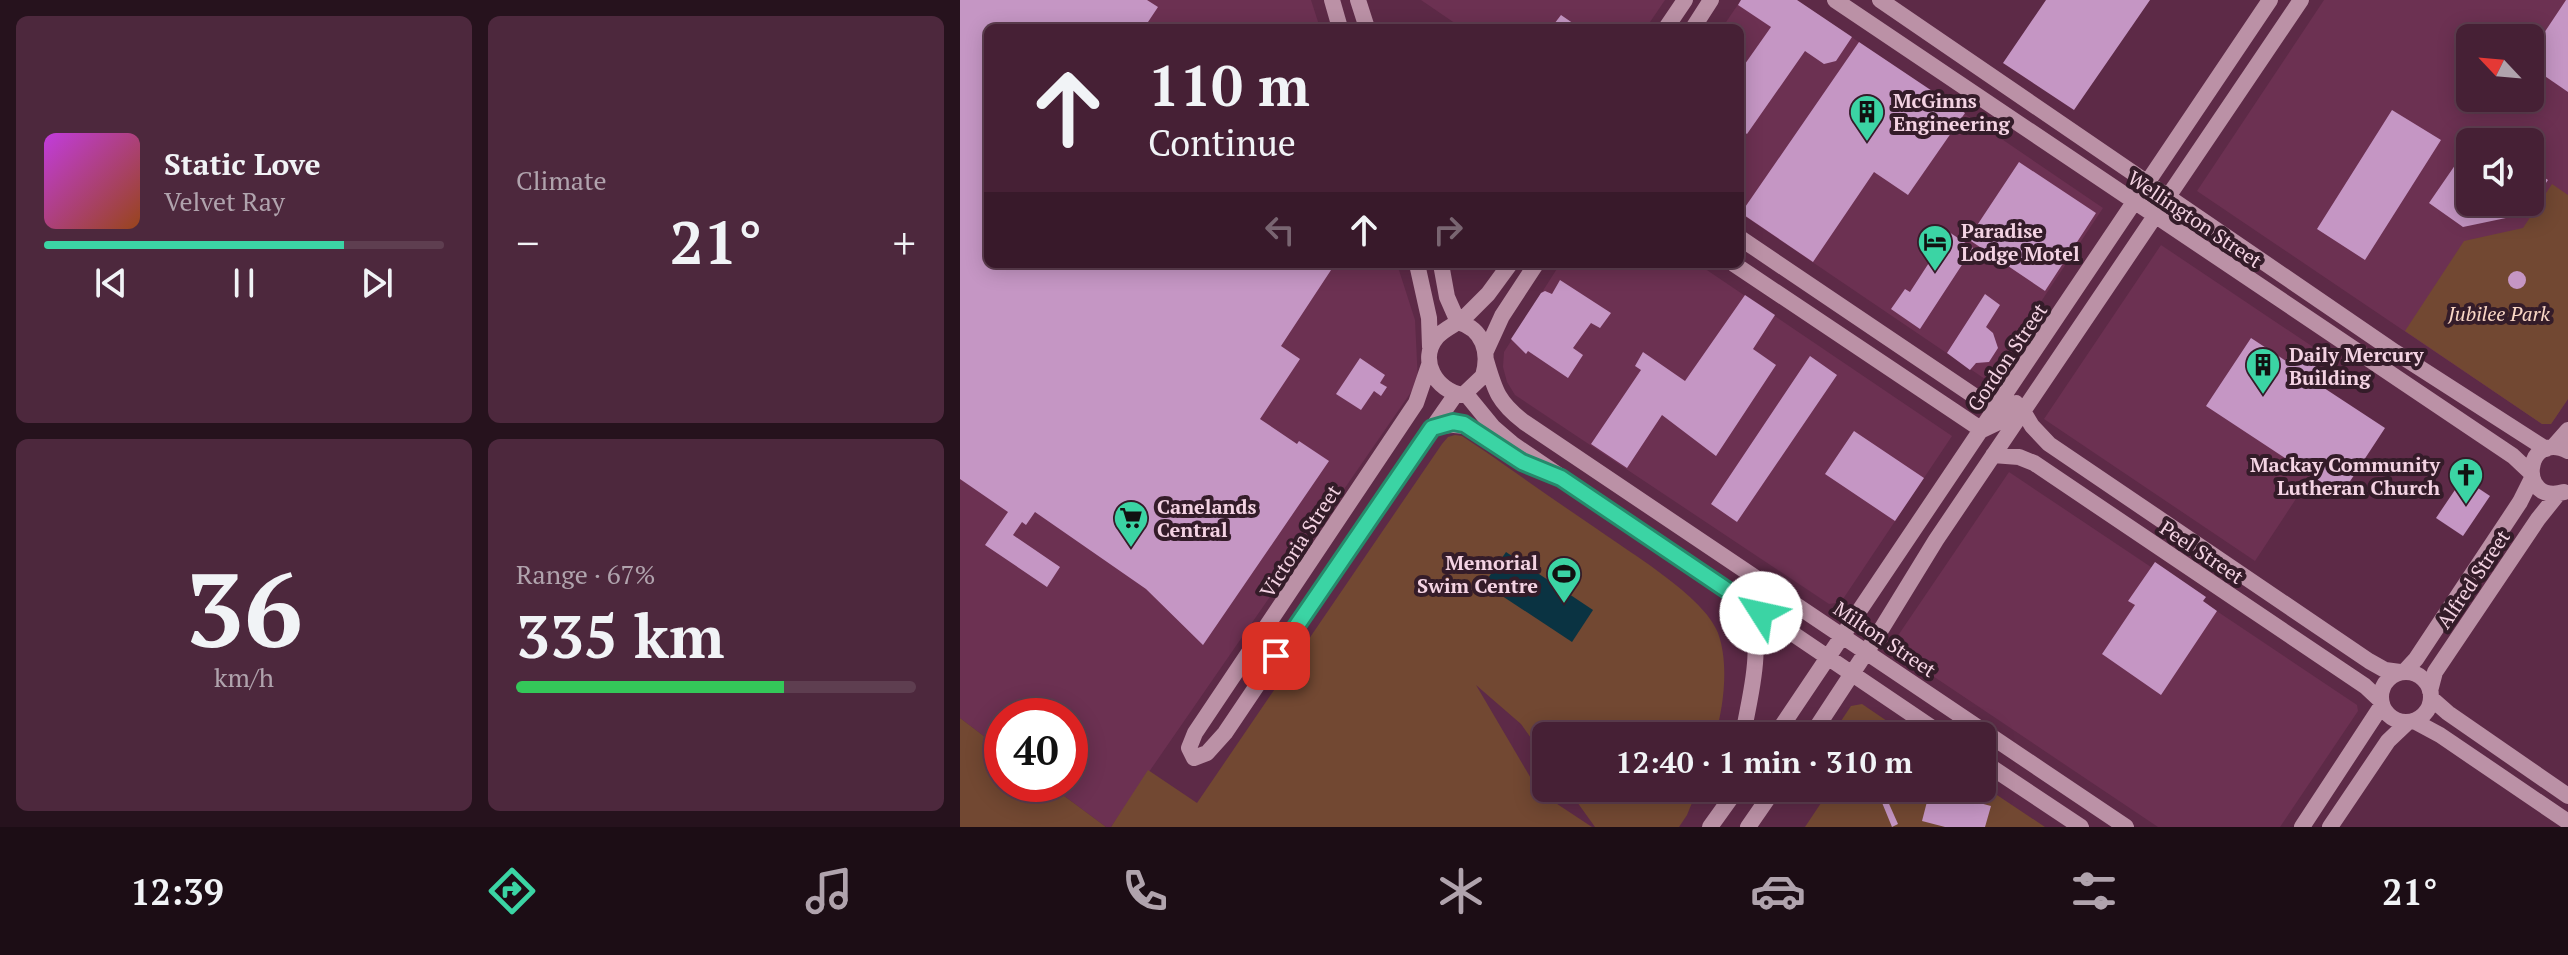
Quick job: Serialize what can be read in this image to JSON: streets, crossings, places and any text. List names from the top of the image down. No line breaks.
{"streets":{"street":["Wellington Street","Gordon Street","Victoria Street","Peel Street","Alfred Street","Milton Street"]},"crossings":[["Wellington Street","Gordon Street"],["Wellington Street","Alfred Street"],["Gordon Street","Milton Street"],["Victoria Street","Milton Street"],["Peel Street","Alfred Street"]],"parks":["Jubilee Park"],"places":{"building":["McGinns Engineering","Daily Mercury Building"],"hotel":["Paradise Lodge Motel"],"church":["Mackay Community Lutheran Church"],"supermarket":["Canelands Central"],"sports":["Memorial Swim Centre"]},"north":"top left","page":{"tile":["Climate",["36","km/h"],["Range · 67%","335 km"]],"turn":["110 m","Continue"],"song":["Static Love","Velvet Ray"],"heat":["−","21°","+"],"limit":"40","trip":"12:40 · 1 min · 310 m","tabs":["12:39","21°"]}}
